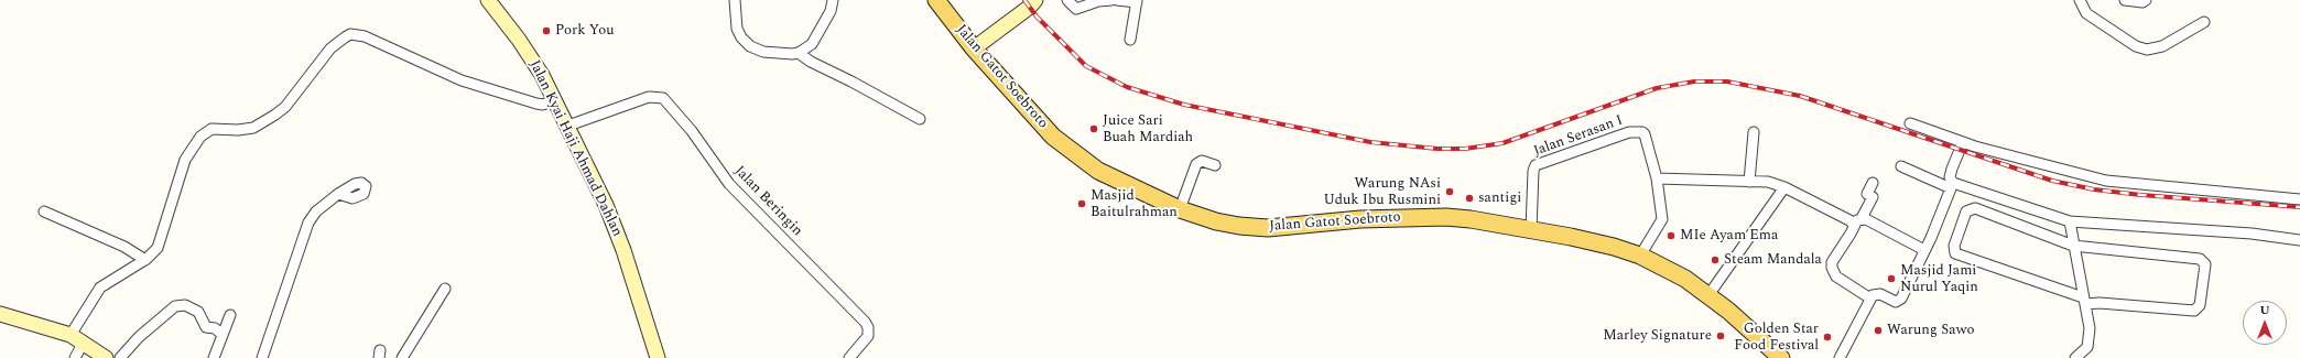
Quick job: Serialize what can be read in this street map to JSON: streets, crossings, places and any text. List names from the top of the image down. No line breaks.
{"streets":{"main road":["Jalan Gatot Soebroto","Jalan Kyai Haji Ahmad Dahlan"],"street":["Jalan Serasan I","Jalan Beringin"]},"crossings":[["Jalan Gatot Soebroto","Jalan Serasan I"],["Jalan Kyai Haji Ahmad Dahlan","Jalan Beringin"]],"places":["Pork You","Juice Sari Buah Mardiah","Warung NAsi Uduk Ibu Rusmini","santigi","Masjid Baitulrahman","MIe Ayam Ema","Steam Mandala","Masjid Jami Nurul Yaqin","Warung Sawo","Marley Signature","Golden Star Food Festival"],"north":"top"}
